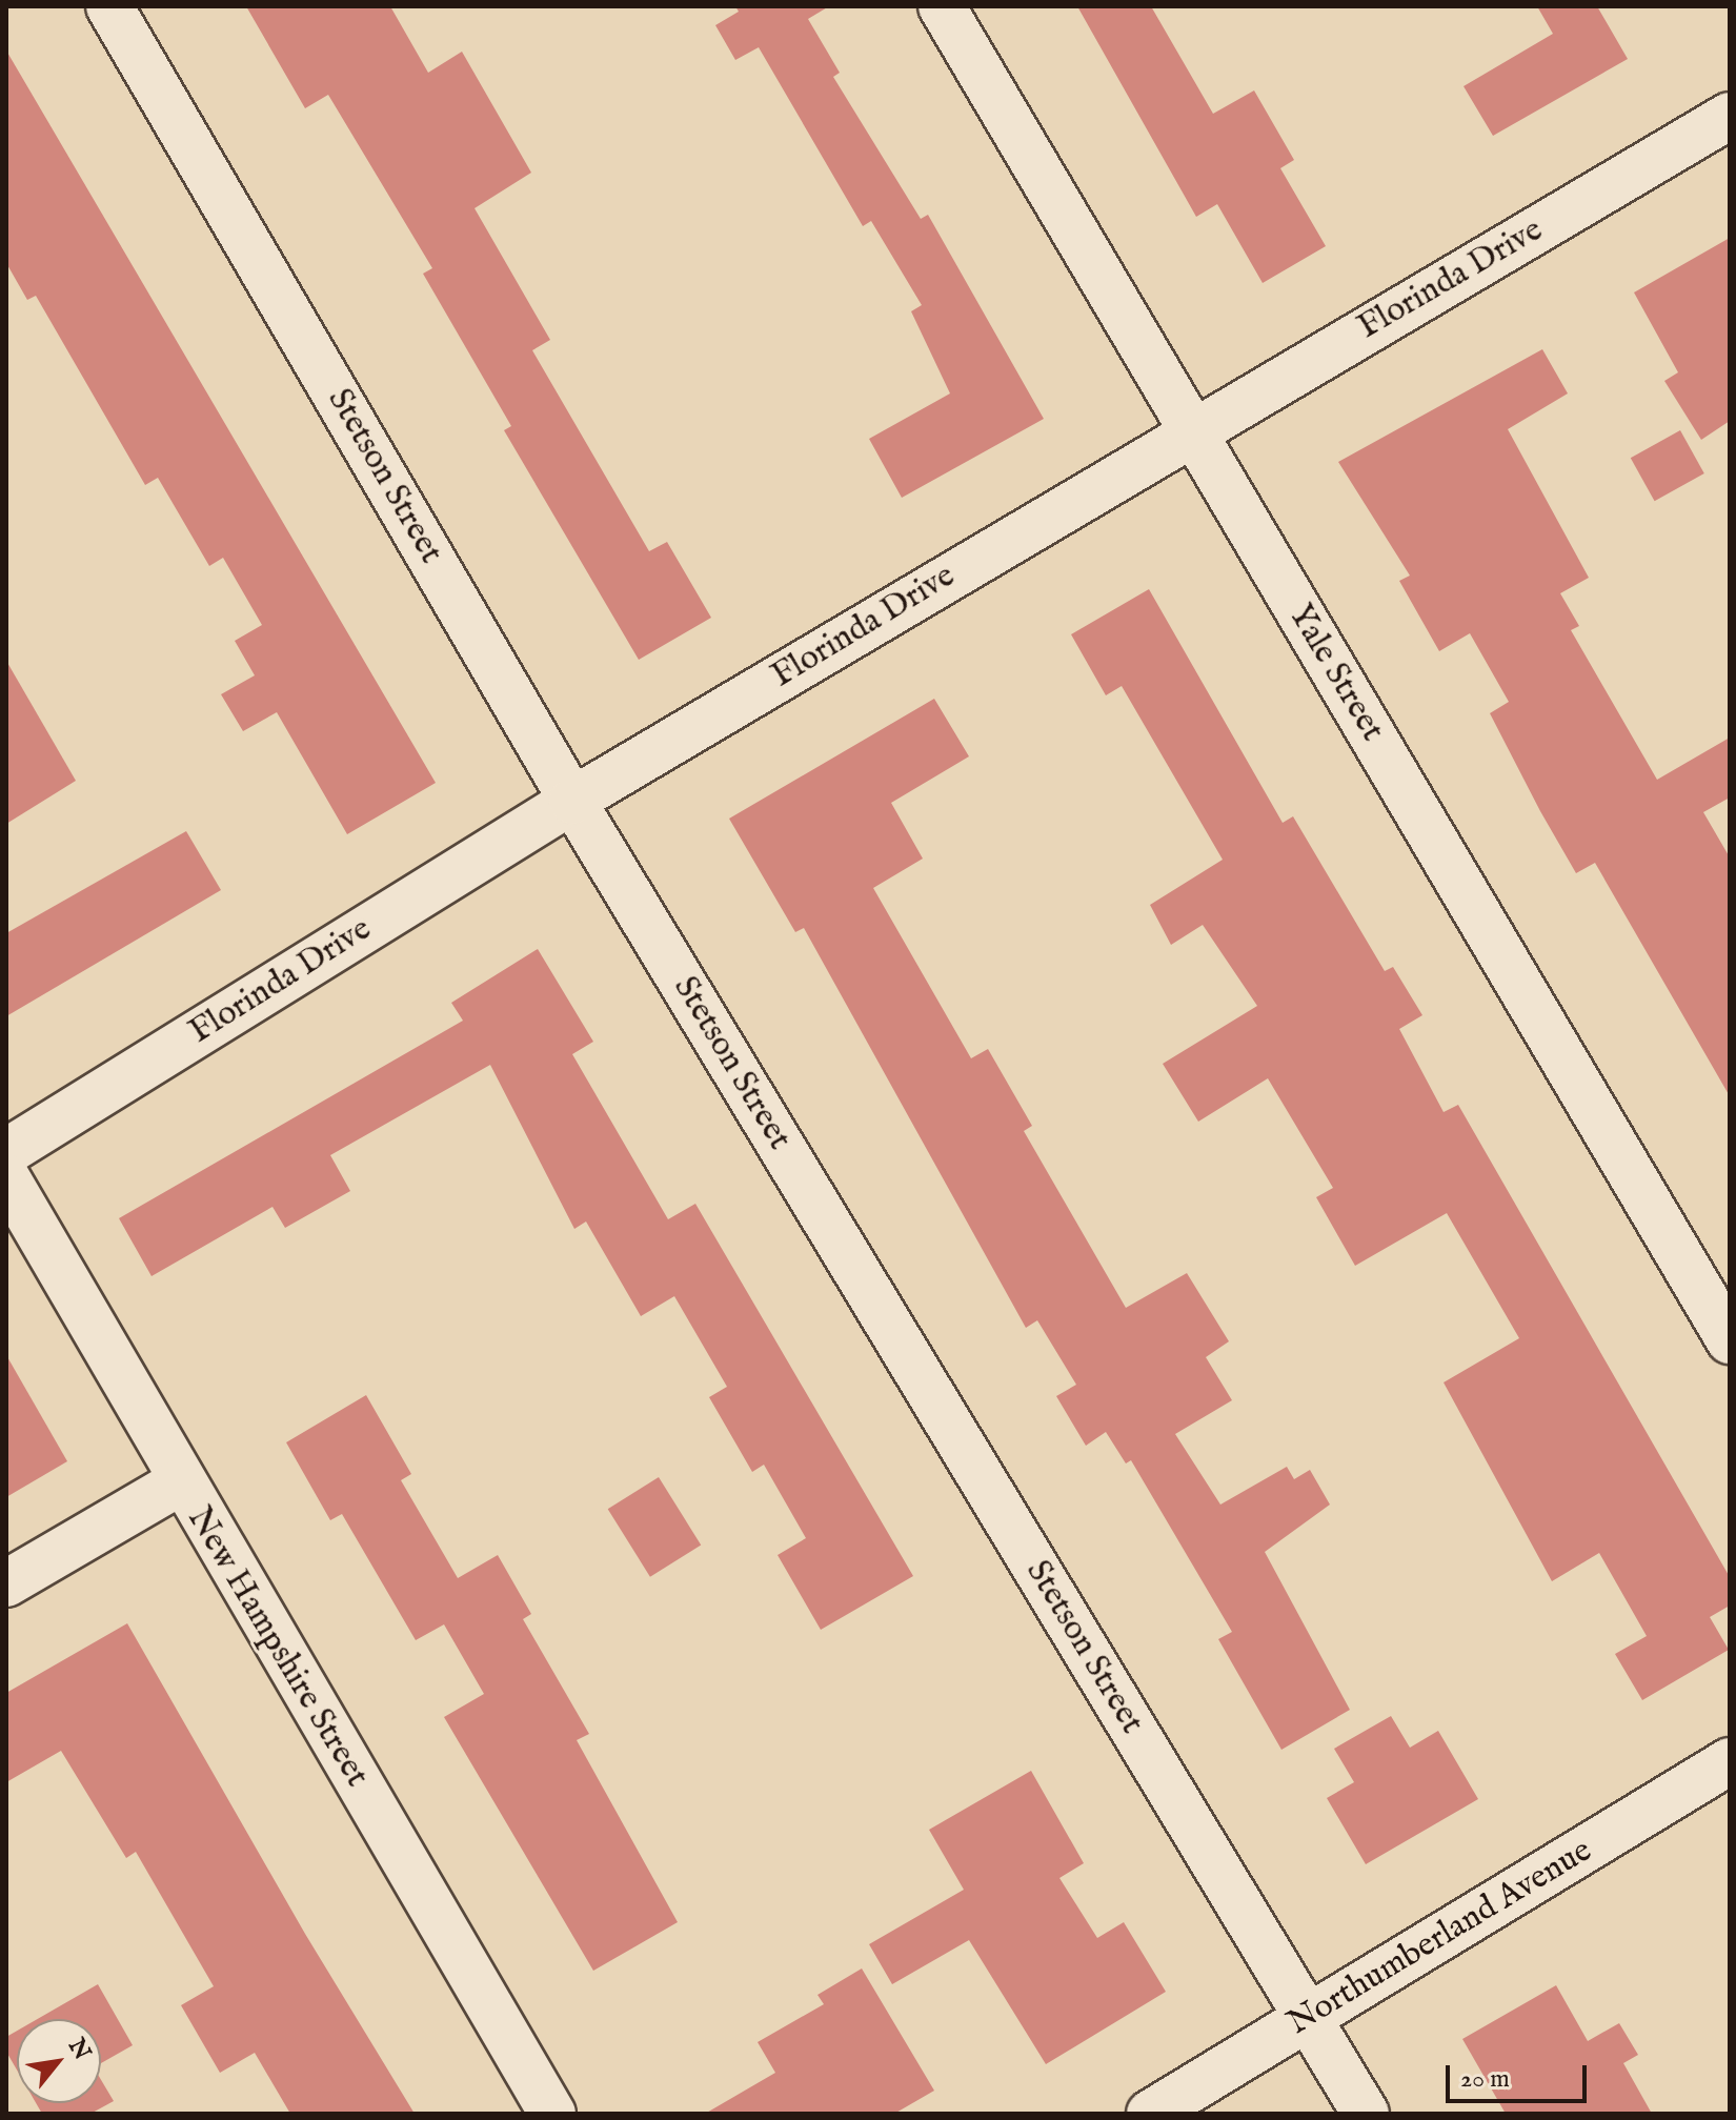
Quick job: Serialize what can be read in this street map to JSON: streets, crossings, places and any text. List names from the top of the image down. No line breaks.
{"streets":{"street":["Florinda Drive","Stetson Street","Yale Street","New Hampshire Street","Northumberland Avenue"]},"crossings":[["Florinda Drive","Stetson Street"],["Florinda Drive","Yale Street"],["Stetson Street","Northumberland Avenue"]],"scale_bar":"20 m","north":"top right"}
